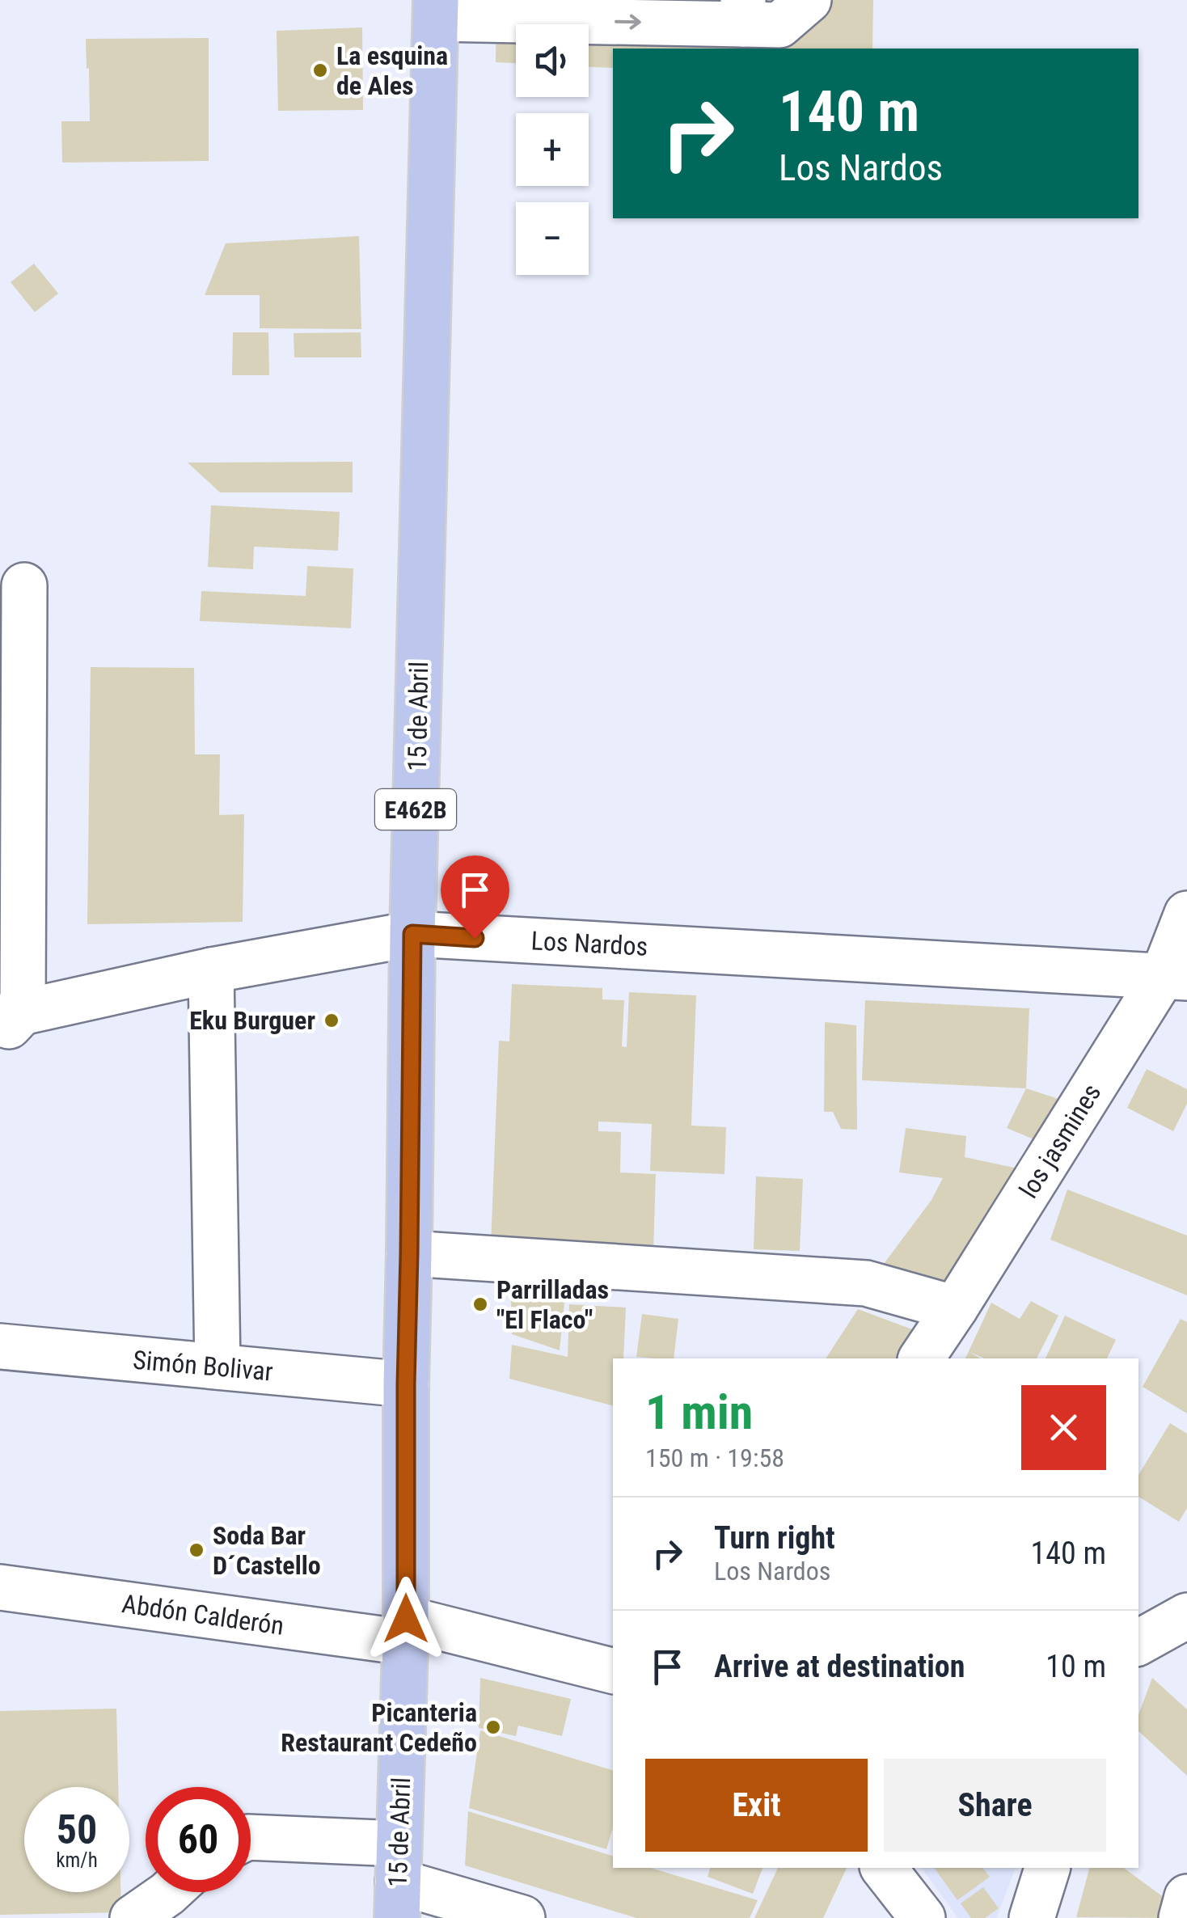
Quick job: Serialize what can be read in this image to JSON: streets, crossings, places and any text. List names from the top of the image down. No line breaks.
{"streets":{"main road":["15 de Abril","E462B"],"street":["Los Nardos","los jasmines","Simón Bolivar","Abdón Calderón"]},"crossings":[["15 de Abril","Los Nardos"],["15 de Abril","Simón Bolivar"],["15 de Abril","Abdón Calderón"],["Los Nardos","los jasmines"]],"places":["La esquina de Ales","Eku Burguer","Parrilladas \"El Flaco\"","Soda Bar D´Castello","Picanteria Restaurant Cedeño"],"page":{"map_buttons":["+","−"],"turn":["140 m","Los Nardos"],"heading":["1 min","150 m · 19:58"],"list":[{"name":"Turn right","note":"Los Nardos","value":"140 m"},{"name":"Arrive at destination","value":"10 m"}],"buttons":["Exit","Share"],"speed":"50 km/h","limit":"60"}}
